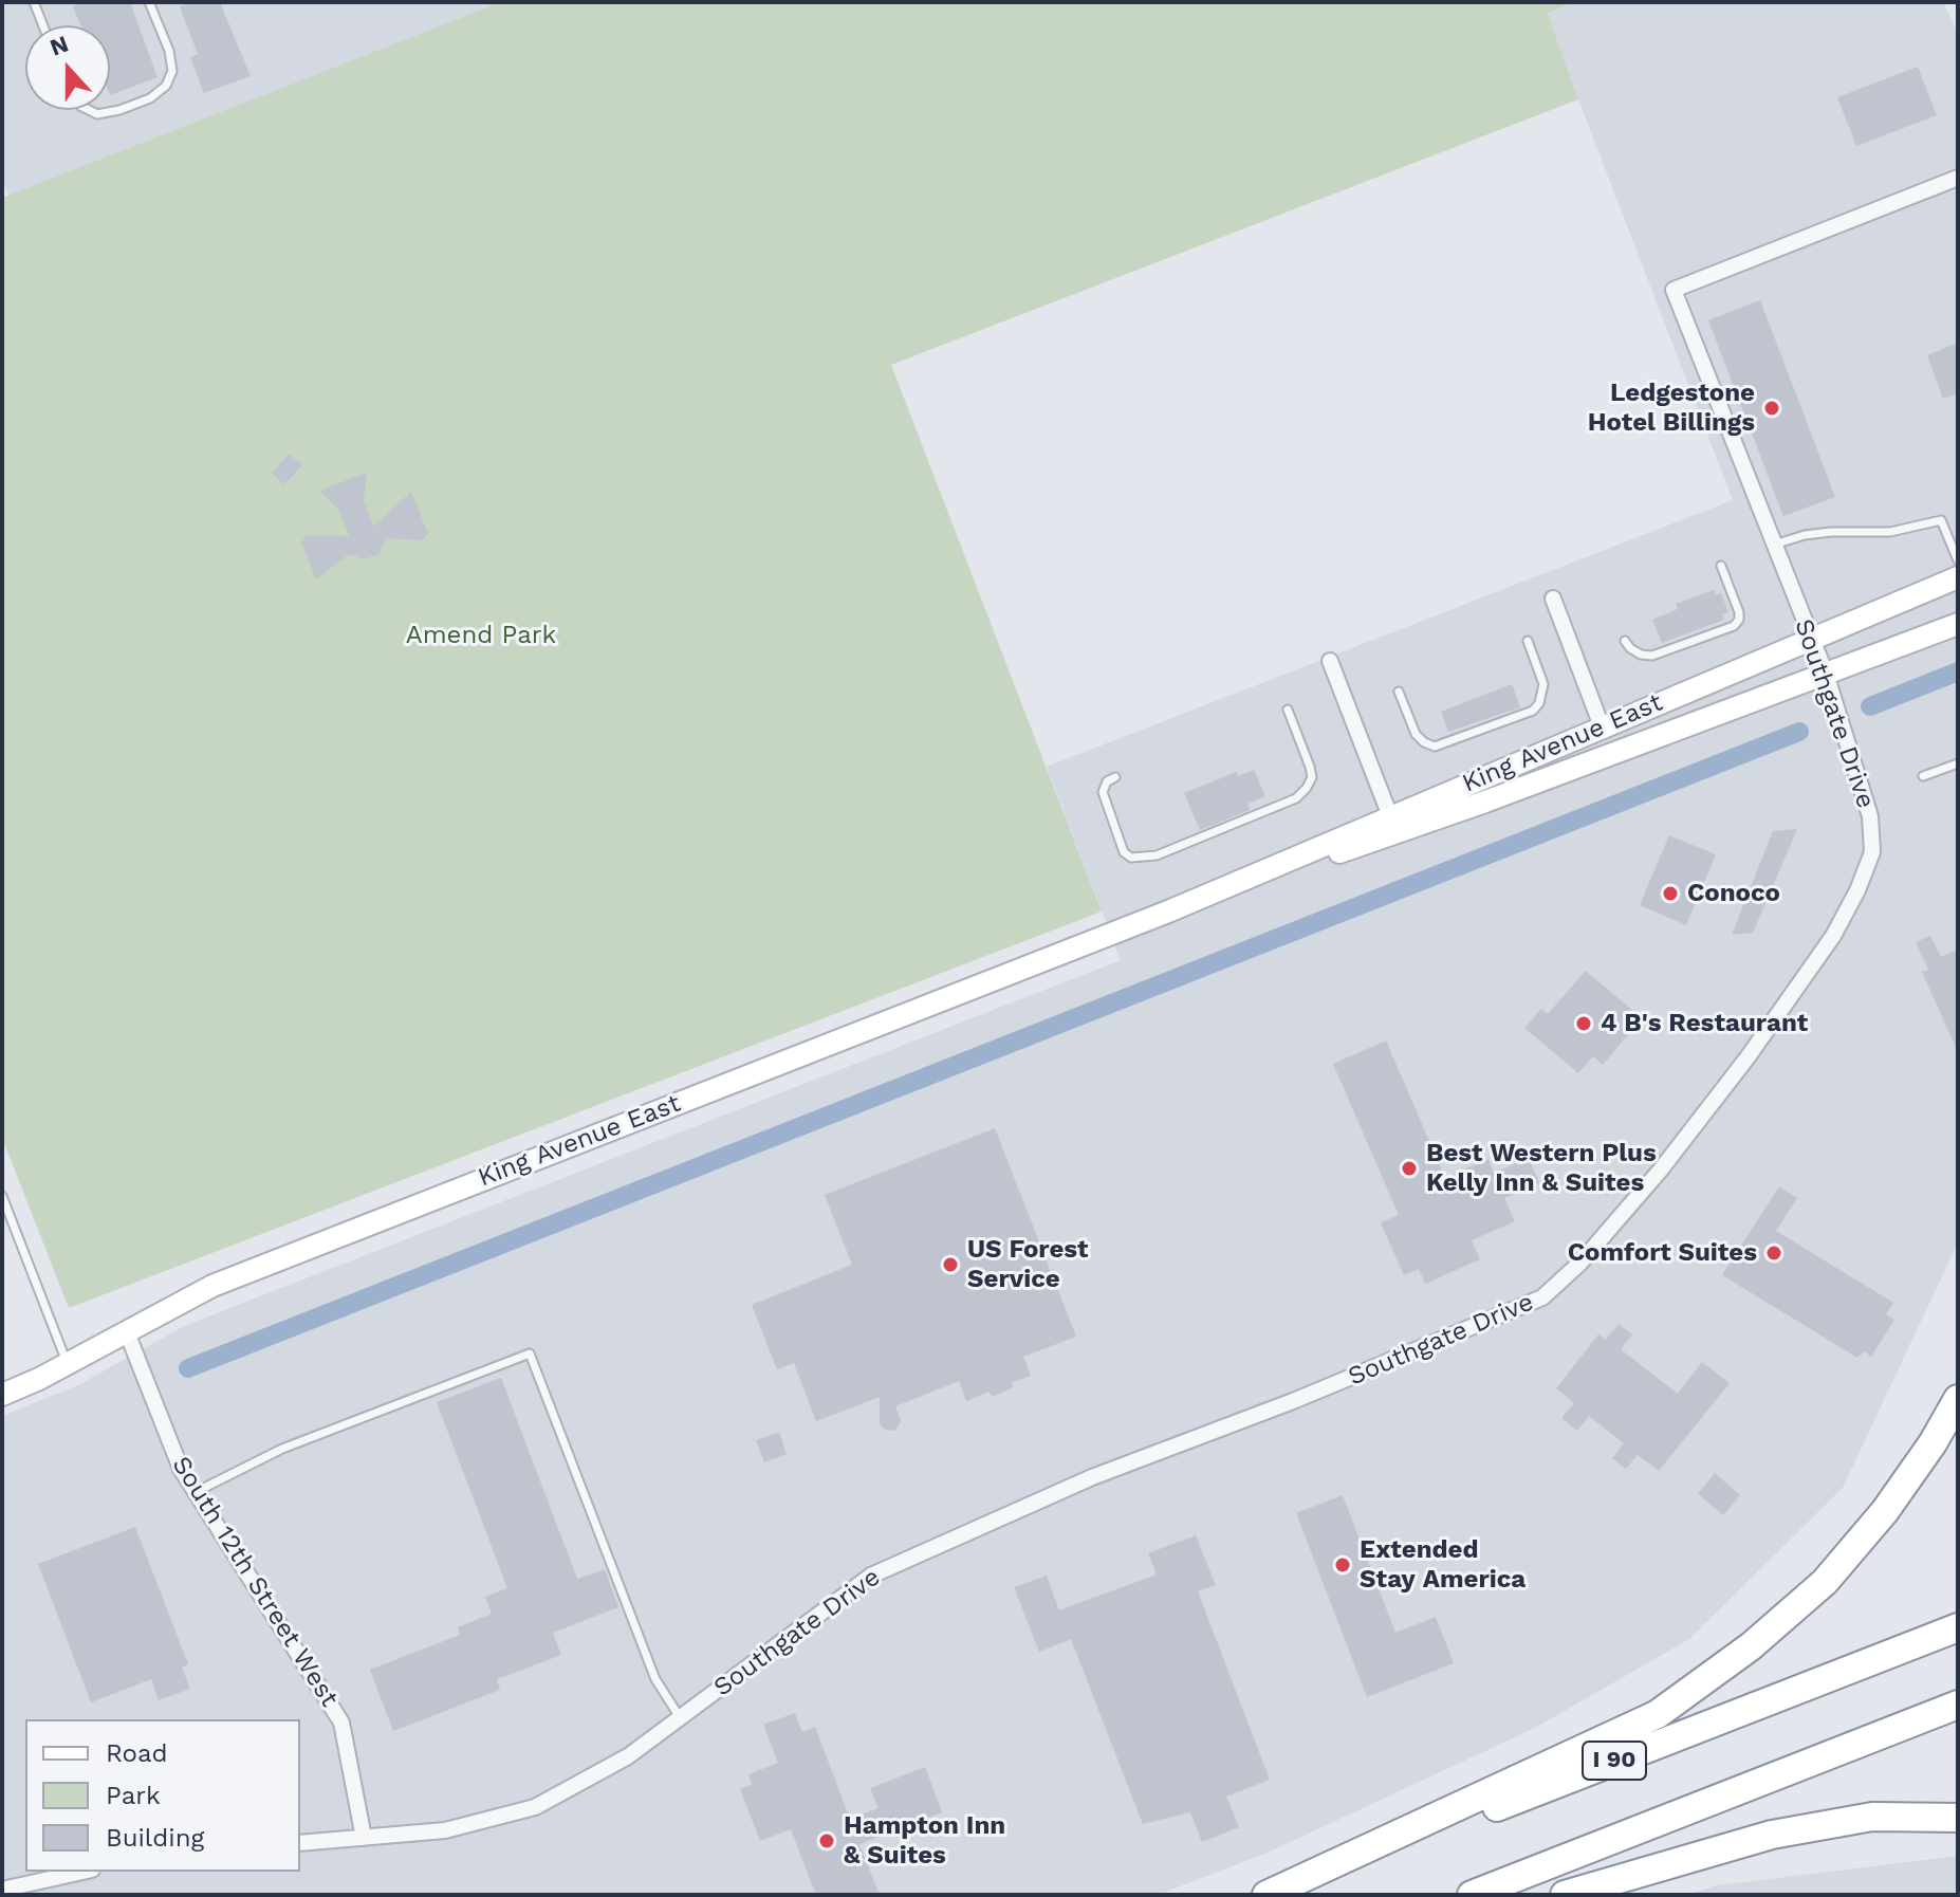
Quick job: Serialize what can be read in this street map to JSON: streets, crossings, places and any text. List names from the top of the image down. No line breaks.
{"streets":{"highway":["I 90"],"main road":["King Avenue East"],"street":["Southgate Drive","South 12th Street West"]},"crossings":[["Southgate Drive","King Avenue East"],["Southgate Drive","South 12th Street West"],["King Avenue East","South 12th Street West"]],"parks":["Amend Park"],"places":["Ledgestone Hotel Billings","Conoco","4 B's Restaurant","Best Western Plus Kelly Inn & Suites","Comfort Suites","US Forest Service","Extended Stay America","Hampton Inn & Suites"],"legend":["Road","Park","Building"],"north":"top"}
